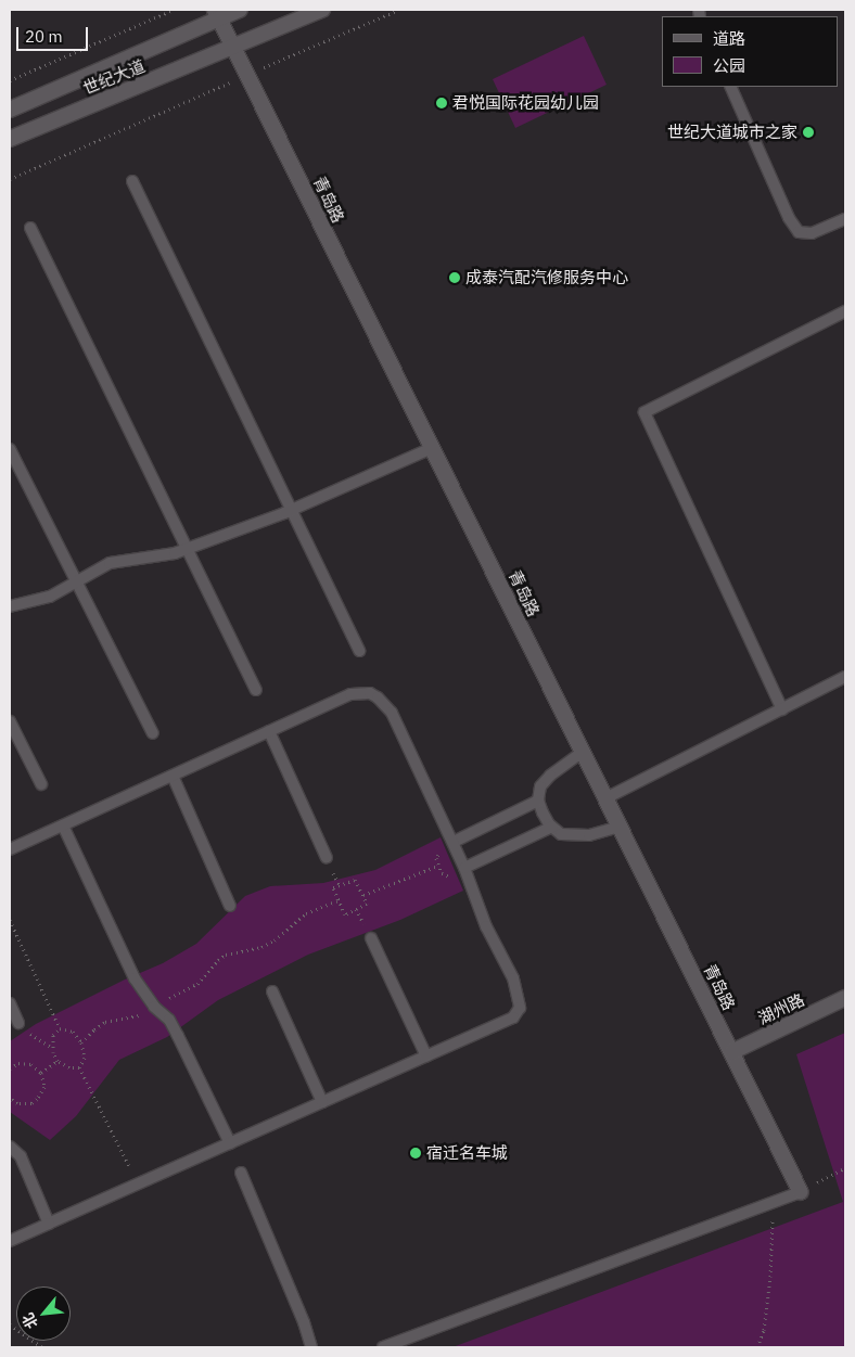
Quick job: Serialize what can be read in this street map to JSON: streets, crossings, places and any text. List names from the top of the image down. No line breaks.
{"streets":{"street":["世纪大道","青岛路","湖州路"]},"crossings":[["世纪大道","青岛路"],["青岛路","湖州路"]],"places":["君悦国际花园幼儿园","世纪大道城市之家","成泰汽配汽修服务中心","宿迁名车城"],"legend":["道路","公园"],"scale_bar":"20 m","north":"bottom left"}
